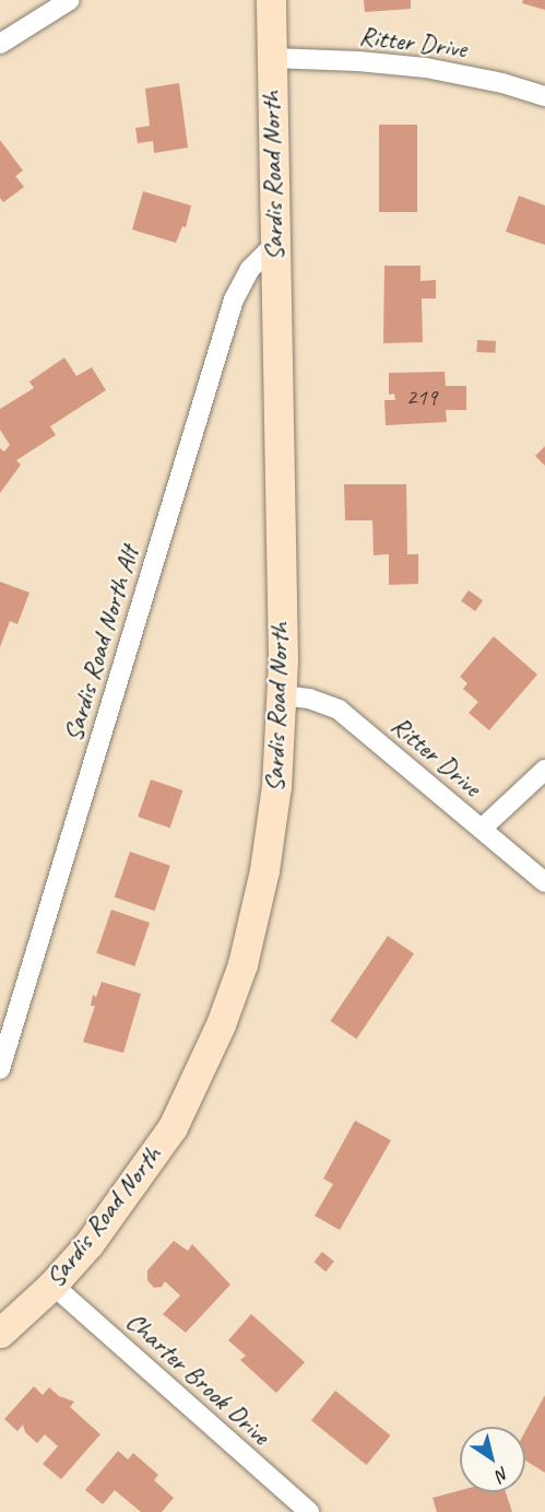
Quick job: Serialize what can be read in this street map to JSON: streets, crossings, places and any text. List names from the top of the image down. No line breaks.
{"streets":{"street":["Ritter Drive","Sardis Road North","Sardis Road North Alt","Charter Brook Drive"]},"crossings":[["Ritter Drive","Sardis Road North"],["Sardis Road North","Sardis Road North Alt"],["Sardis Road North","Charter Brook Drive"]],"house_numbers":["219"],"north":"bottom right"}
